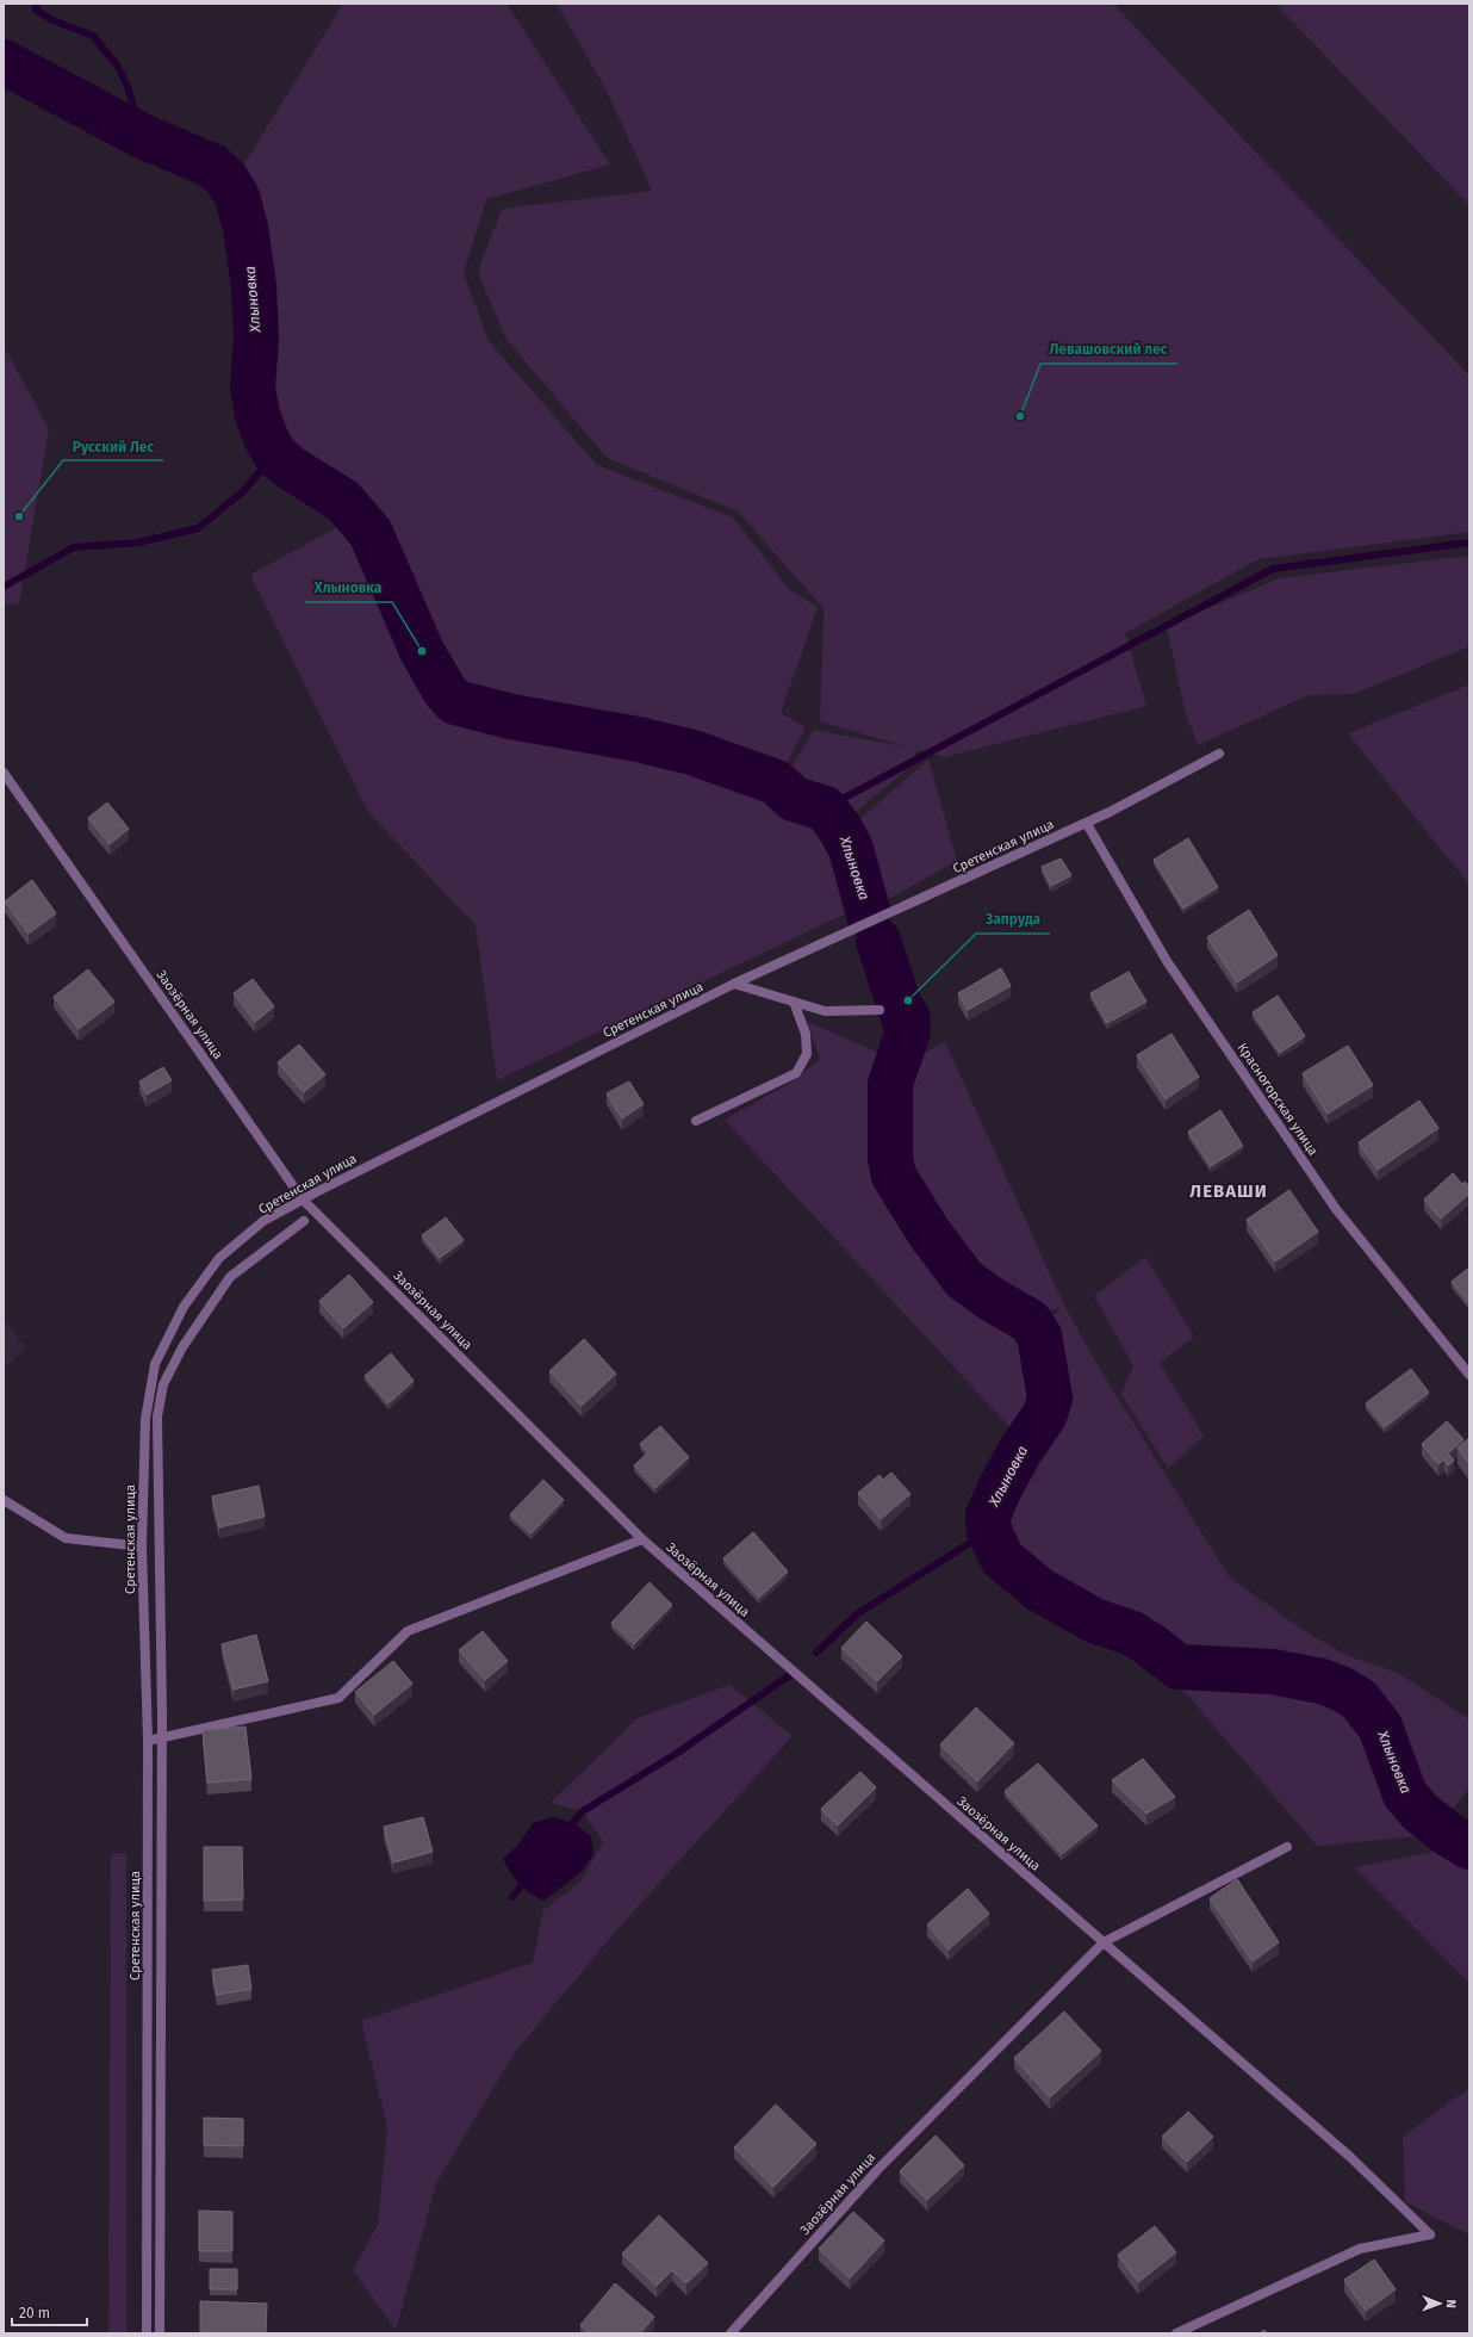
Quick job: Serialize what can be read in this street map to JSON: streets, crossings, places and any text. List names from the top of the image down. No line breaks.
{"streets":{"street":["Сретенская улица","Заозёрная улица","Красногорская улица"]},"crossings":[["Сретенская улица","Заозёрная улица"],["Сретенская улица","Красногорская улица"]],"districts":["ЛЕВАШИ"],"water":["Хлыновка"],"places":["Левашовский лес","Русский Лес","Хлыновка","Запруда"],"scale_bar":"20 m","north":"right"}
